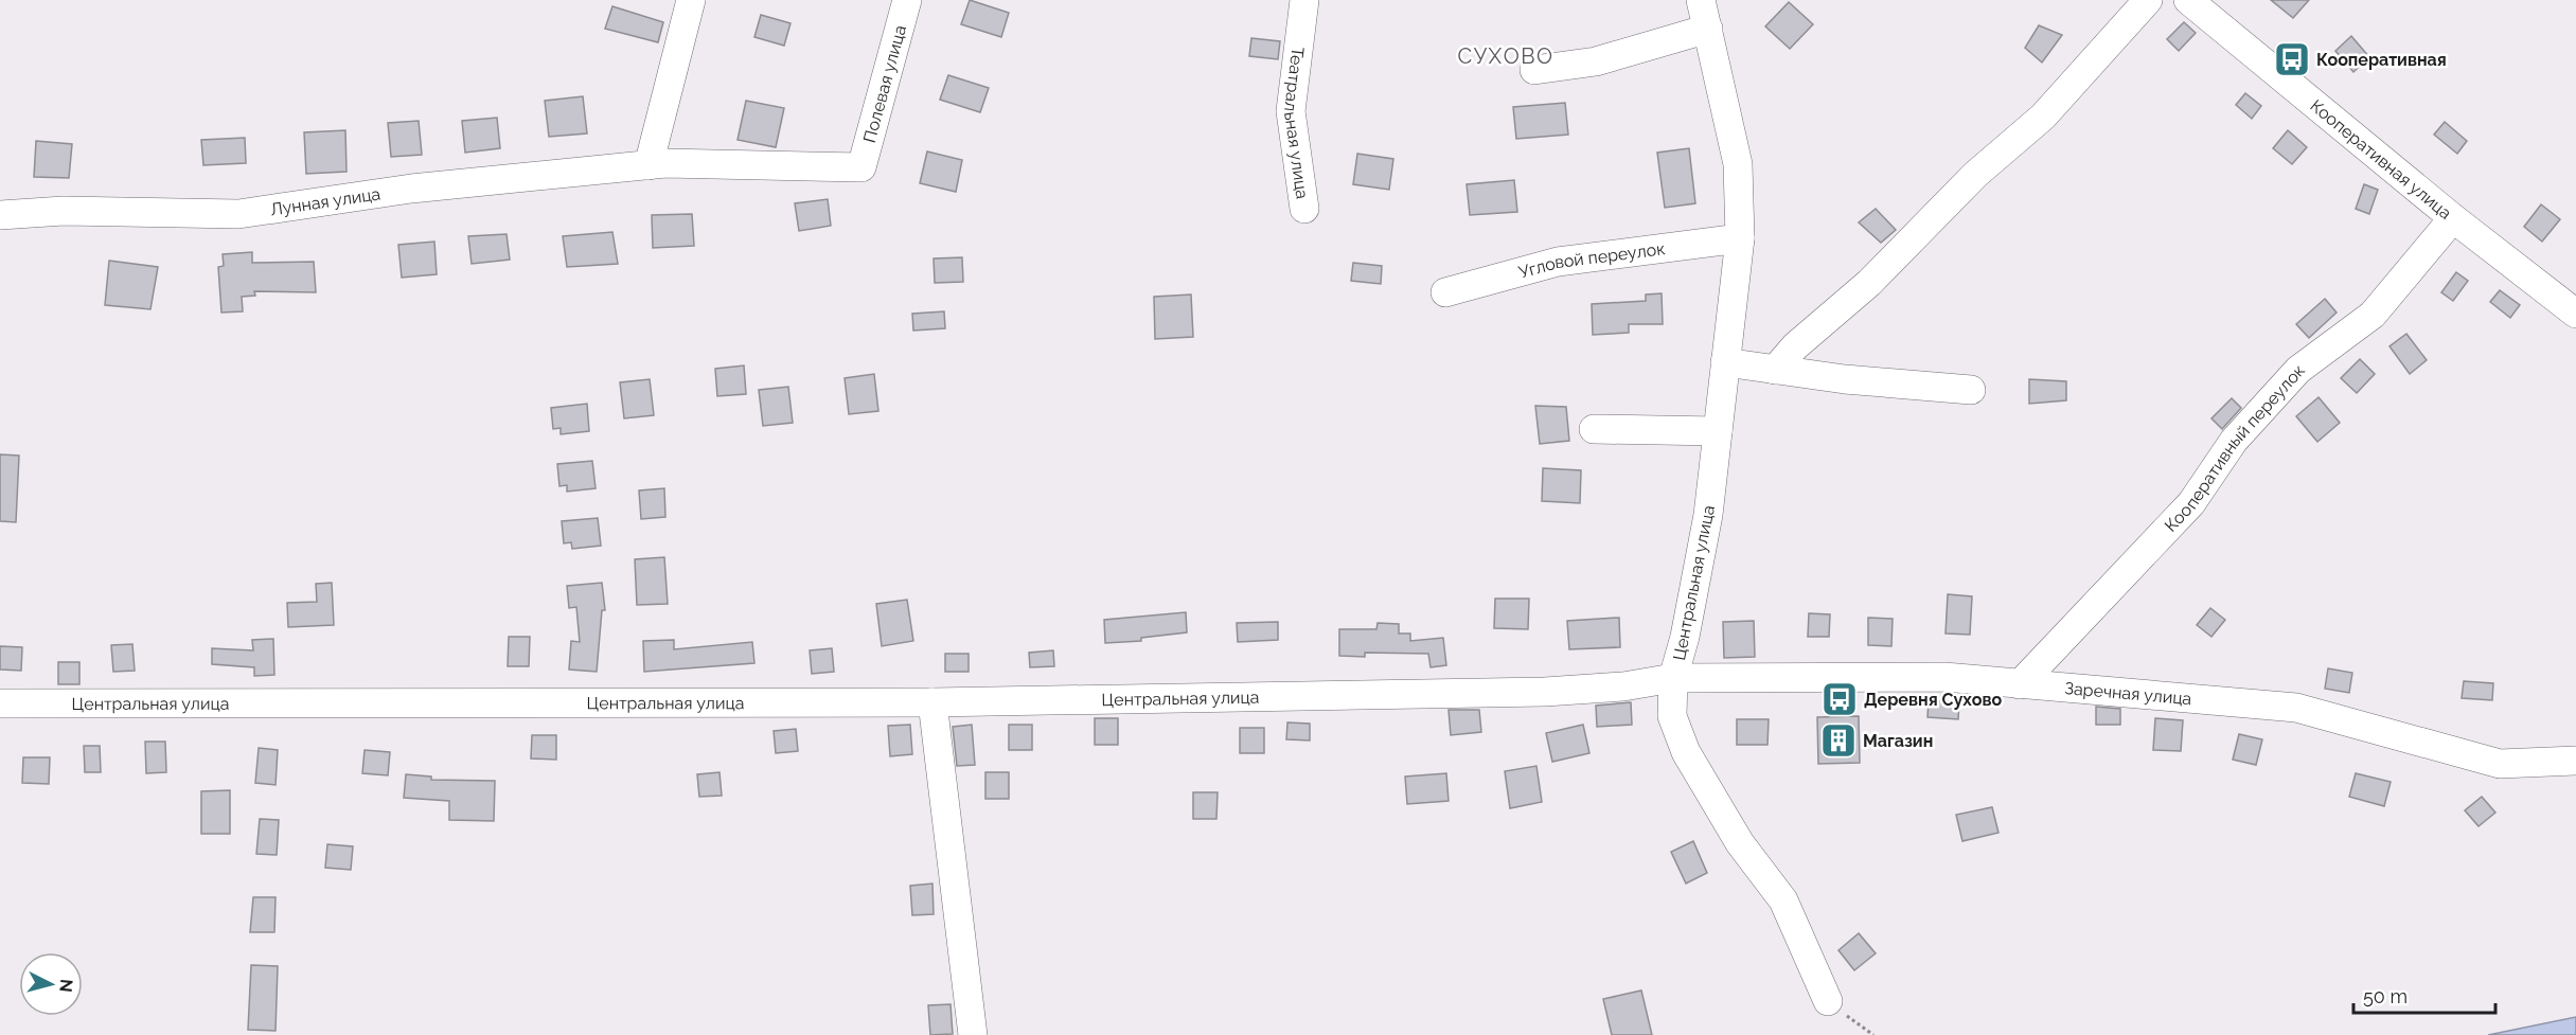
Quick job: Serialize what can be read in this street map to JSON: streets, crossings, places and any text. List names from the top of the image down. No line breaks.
{"streets":{"street":["Полевая улица","Театральная улица","Кооперативная улица","Лунная улица","Угловой переулок","Кооперативный переулок","Центральная улица","Заречная улица"]},"crossings":[["Полевая улица","Лунная улица"],["Кооперативная улица","Кооперативный переулок"],["Угловой переулок","Центральная улица"],["Кооперативный переулок","Заречная улица"],["Центральная улица","Заречная улица"]],"districts":["СУХОВО"],"places":{"bus stop":["Кооперативная","Деревня Сухово"],"building":["Магазин"]},"scale_bar":"50 m","north":"right"}
